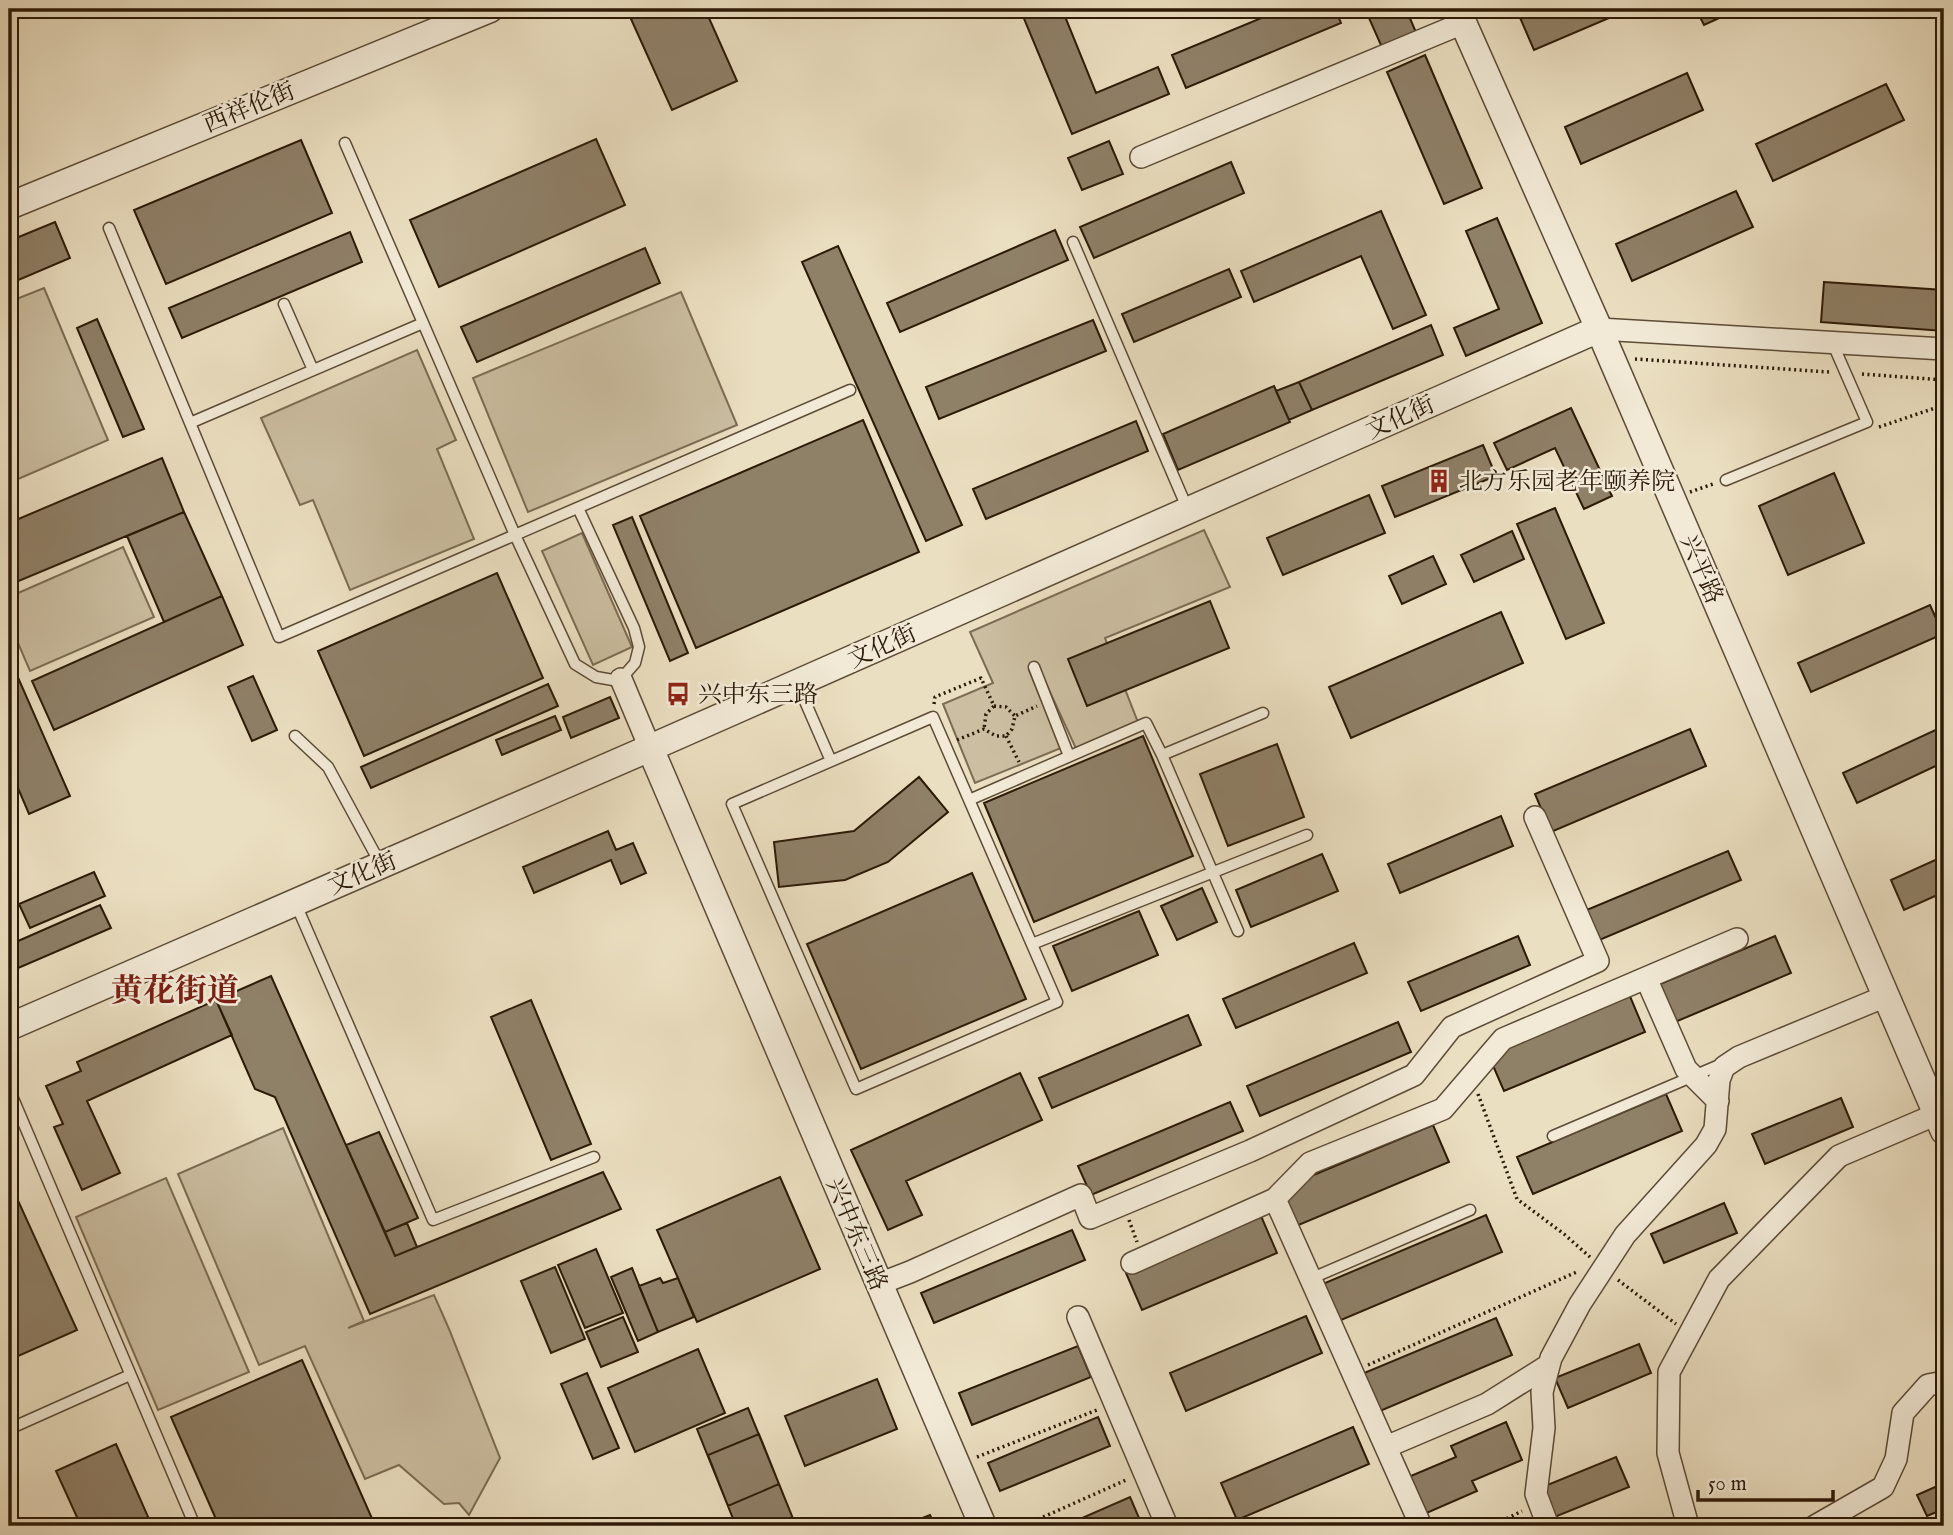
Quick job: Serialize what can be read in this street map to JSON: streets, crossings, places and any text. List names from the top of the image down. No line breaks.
{"streets":{"street":["西祥伦街","文化街","兴平路","兴中东三路"]},"crossings":[["文化街","兴平路"],["文化街","兴中东三路"]],"districts":["黄花街道"],"places":{"building":["北方乐园老年颐养院"],"bus stop":["兴中东三路"]},"scale_bar":"50 m"}
